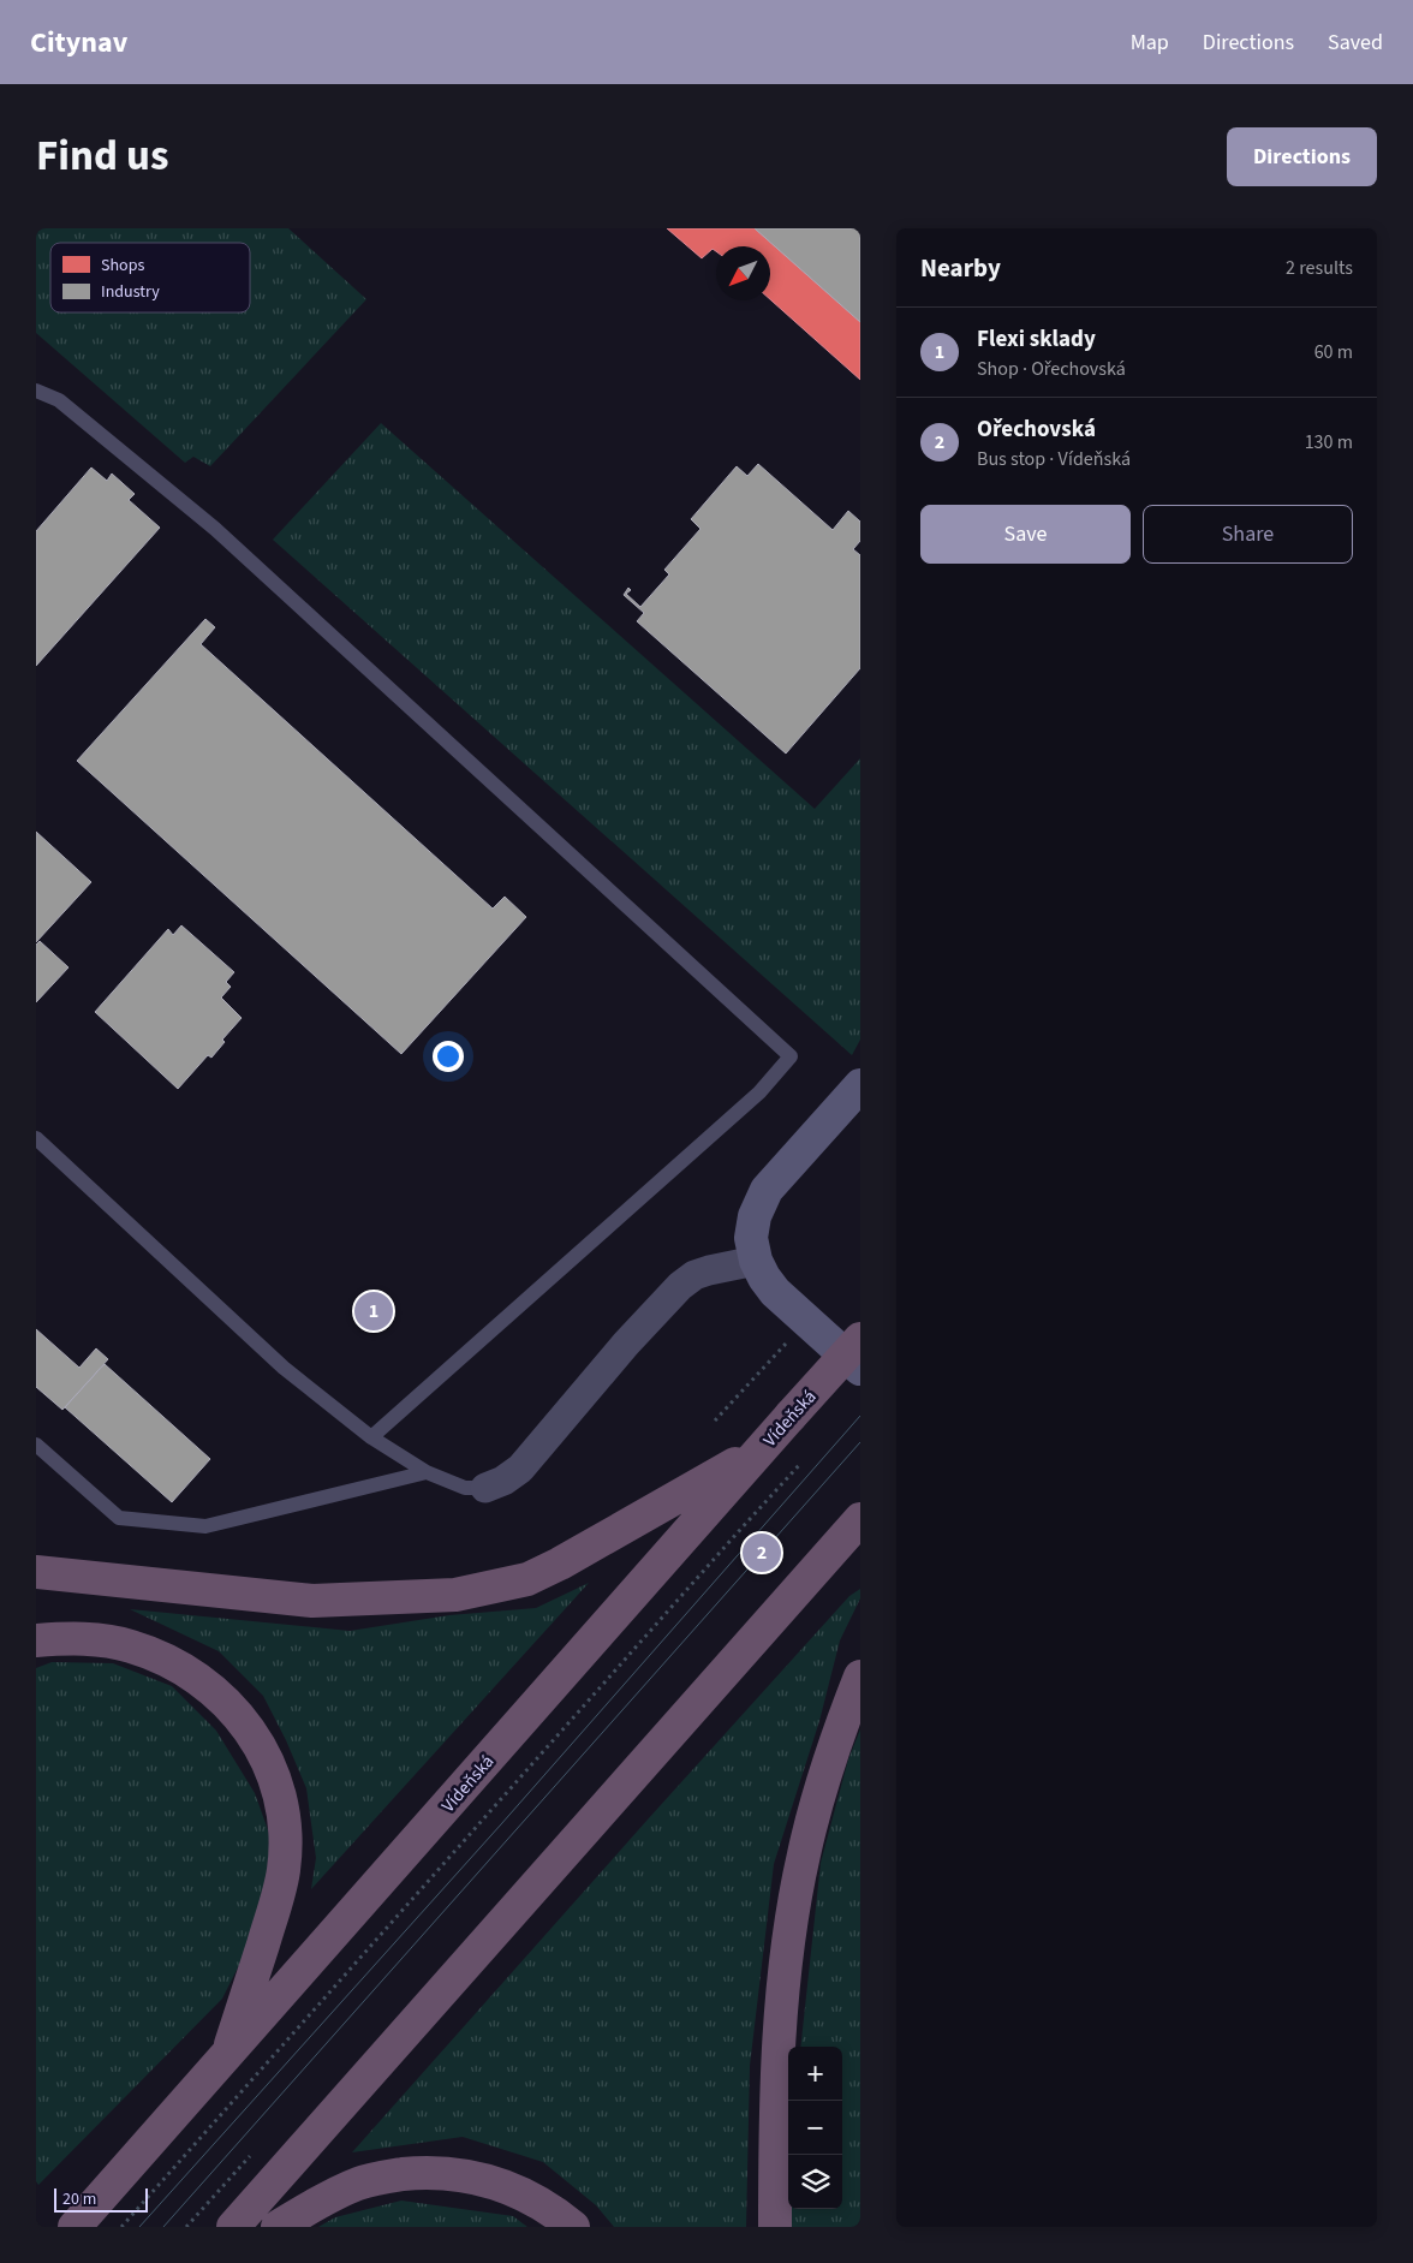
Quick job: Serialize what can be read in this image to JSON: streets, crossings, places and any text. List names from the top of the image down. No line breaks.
{"streets":{"highway":["Vídeňská"]},"legend":["Shops","Industry"],"scale_bar":"20 m","north":"bottom left","page":{"header":"Citynav","nav":["Map","Directions","Saved"],"title":"Find us","buttons":["Directions",["Save","Share"]],"heading":["Nearby","2 results"],"list":[{"mark":"1","name":"Flexi sklady","note":"Shop · Ořechovská","value":"60 m"},{"mark":"2","name":"Ořechovská","note":"Bus stop · Vídeňská","value":"130 m"}],"pins":["1","2"],"map_buttons":["+","−"],"scale":"20 m"}}
